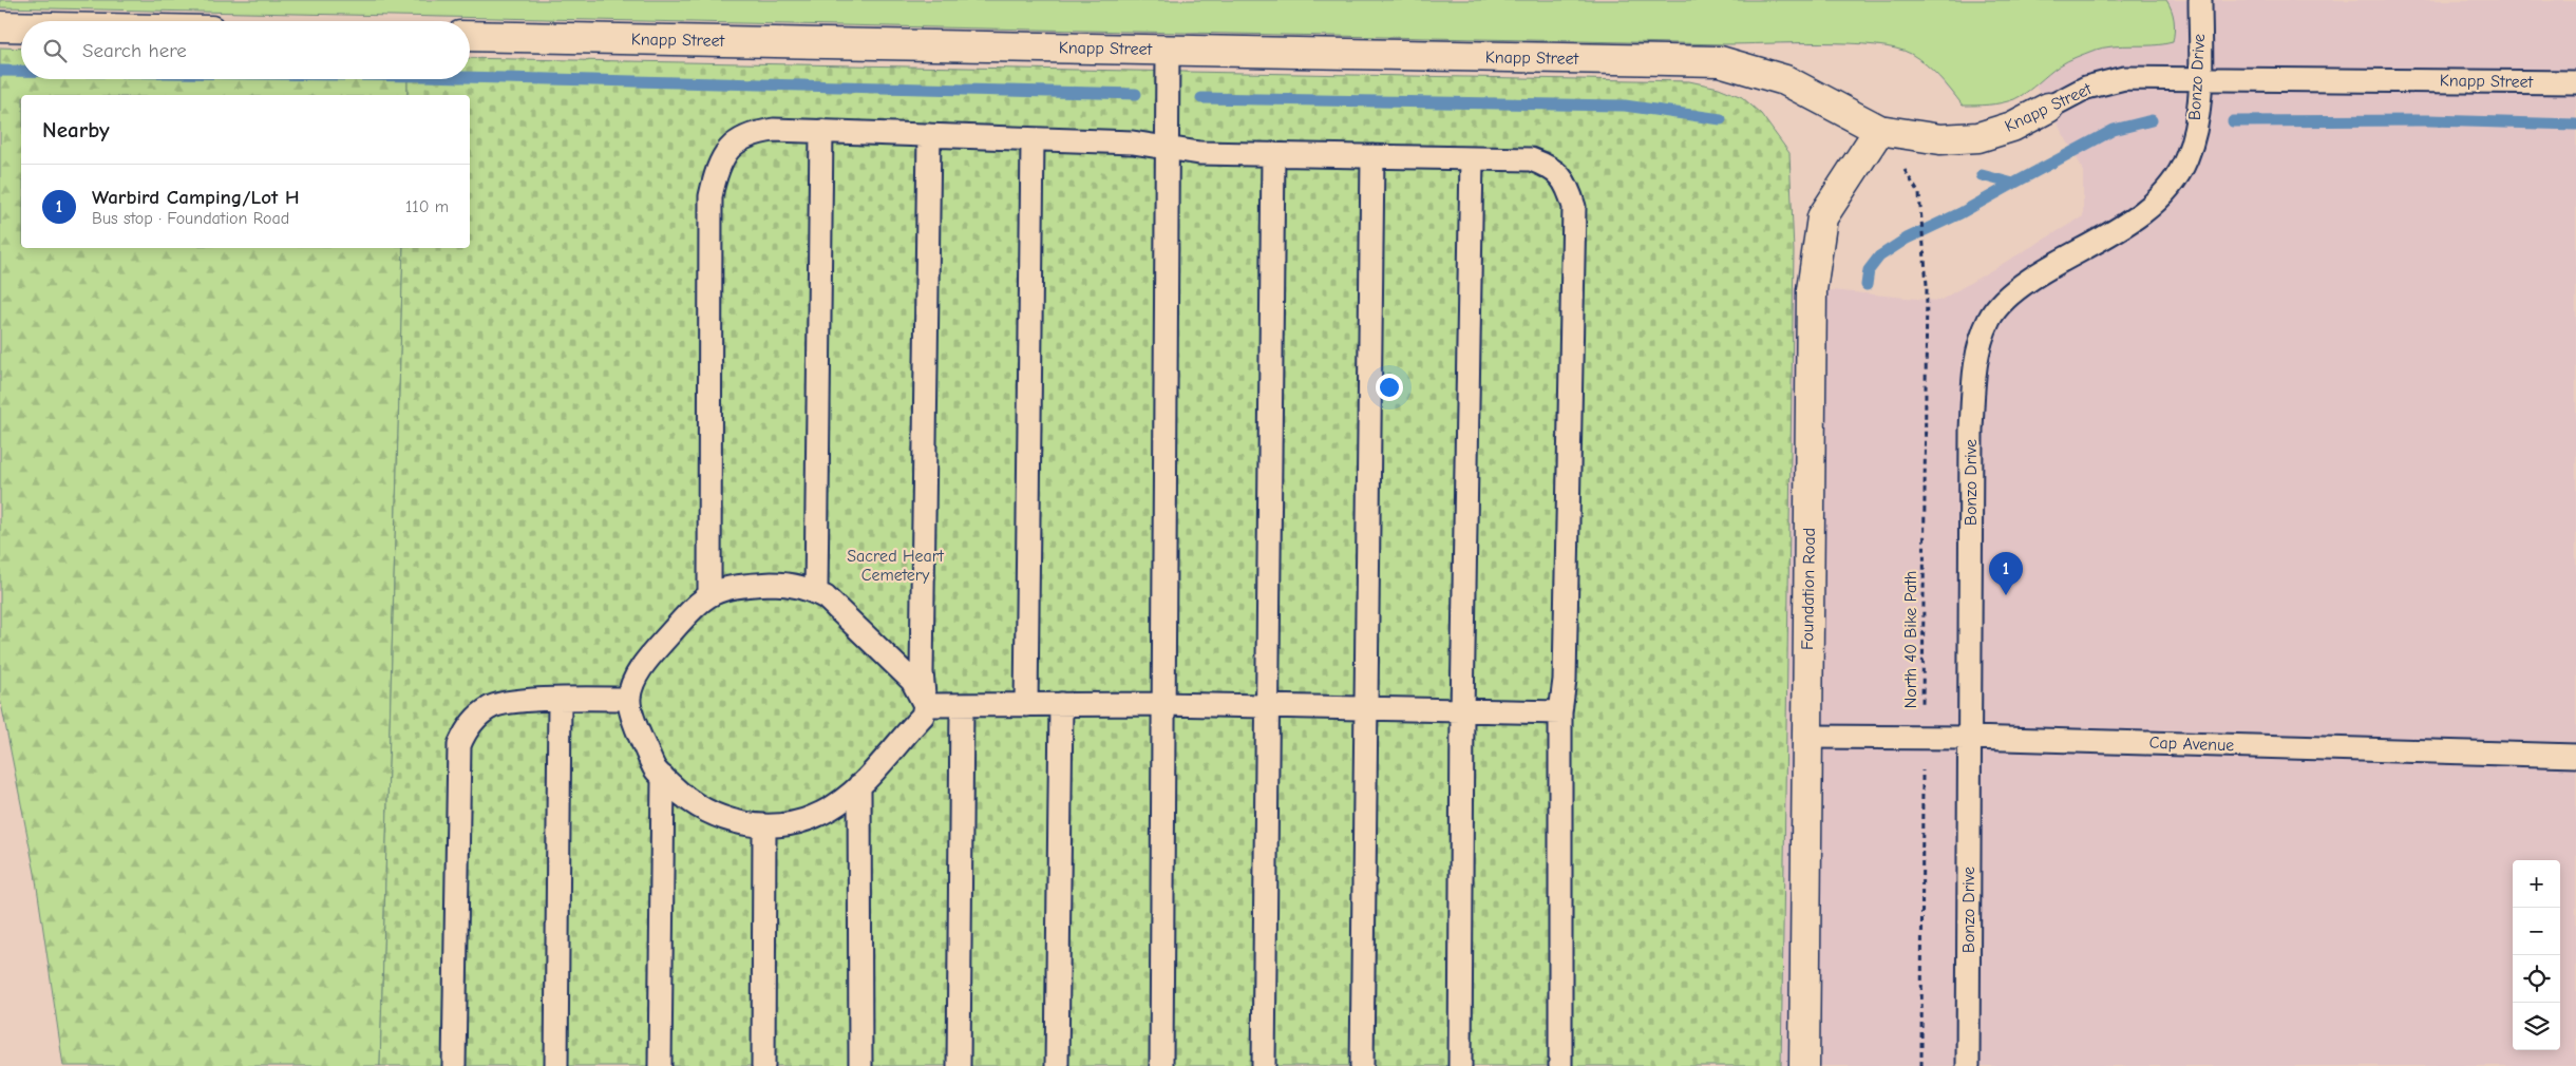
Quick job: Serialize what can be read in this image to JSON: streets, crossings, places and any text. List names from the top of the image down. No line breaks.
{"streets":{"street":["Knapp Street","Foundation Road"],"lane":["Bonzo Drive","Cap Avenue"],"path":["North 40 Bike Path"]},"crossings":[["Knapp Street","Bonzo Drive"],["Knapp Street","Foundation Road"],["Bonzo Drive","Cap Avenue"],["Foundation Road","Cap Avenue"],["North 40 Bike Path","Cap Avenue"]],"parks":["Sacred Heart Cemetery"],"page":{"search":"Search here","heading":"Nearby","list":[{"mark":"1","name":"Warbird Camping/Lot H","note":"Bus stop · Foundation Road","value":"110 m"}],"pins":"1","map_buttons":["+","−"]}}
